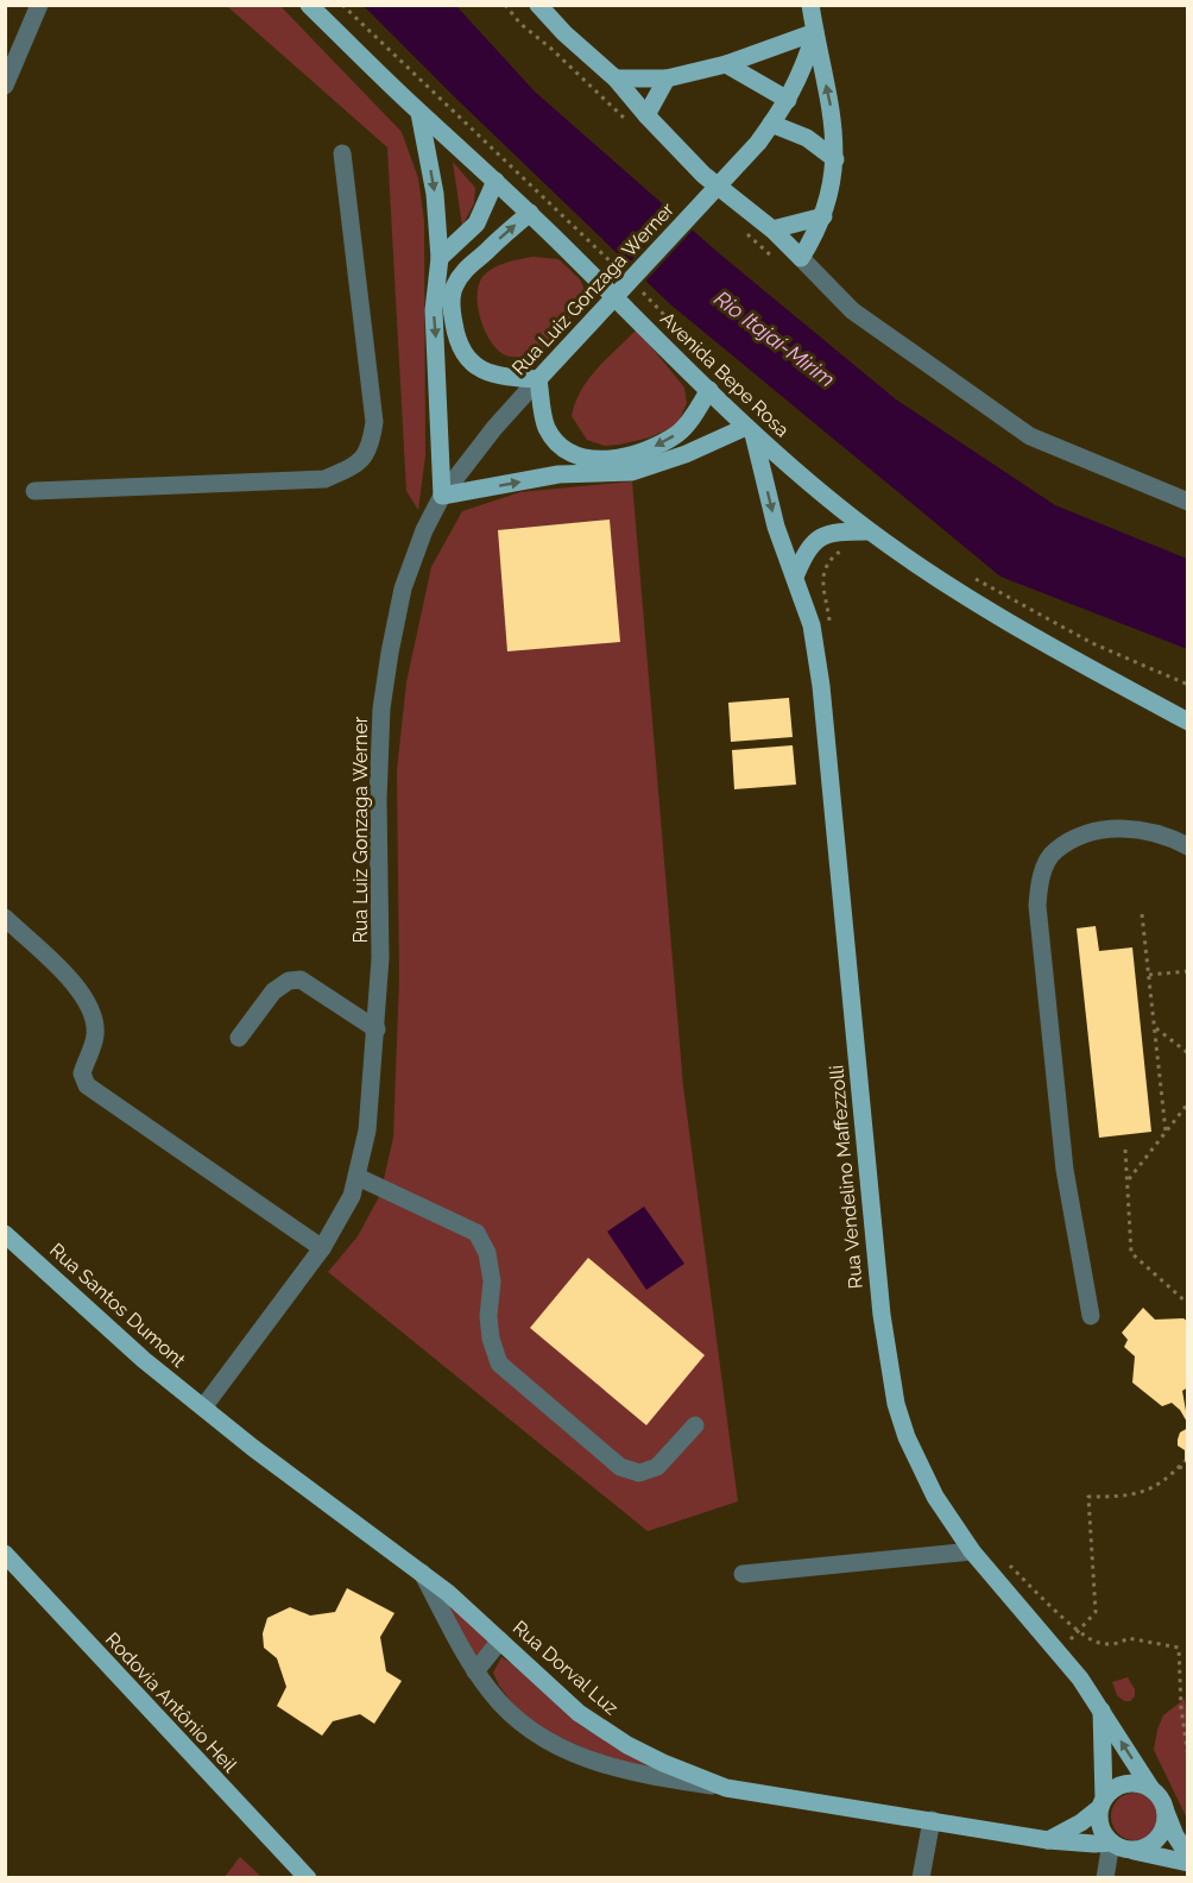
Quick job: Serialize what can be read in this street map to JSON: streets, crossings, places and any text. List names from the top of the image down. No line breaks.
{"streets":{"main road":["Rua Luiz Gonzaga Werner","Avenida Bepe Rosa","Rua Vendelino Maffezzolli","Rua Santos Dumont","Rua Dorval Luz","Rodovia Antônio Heil"]},"crossings":[["Rua Luiz Gonzaga Werner","Rua Santos Dumont"],["Rua Luiz Gonzaga Werner","Rua Dorval Luz"],["Avenida Bepe Rosa","Rua Vendelino Maffezzolli"],["Rua Vendelino Maffezzolli","Rua Dorval Luz"],["Rua Santos Dumont","Rua Dorval Luz"]],"water":["Rio Itajaí-Mirim"]}
